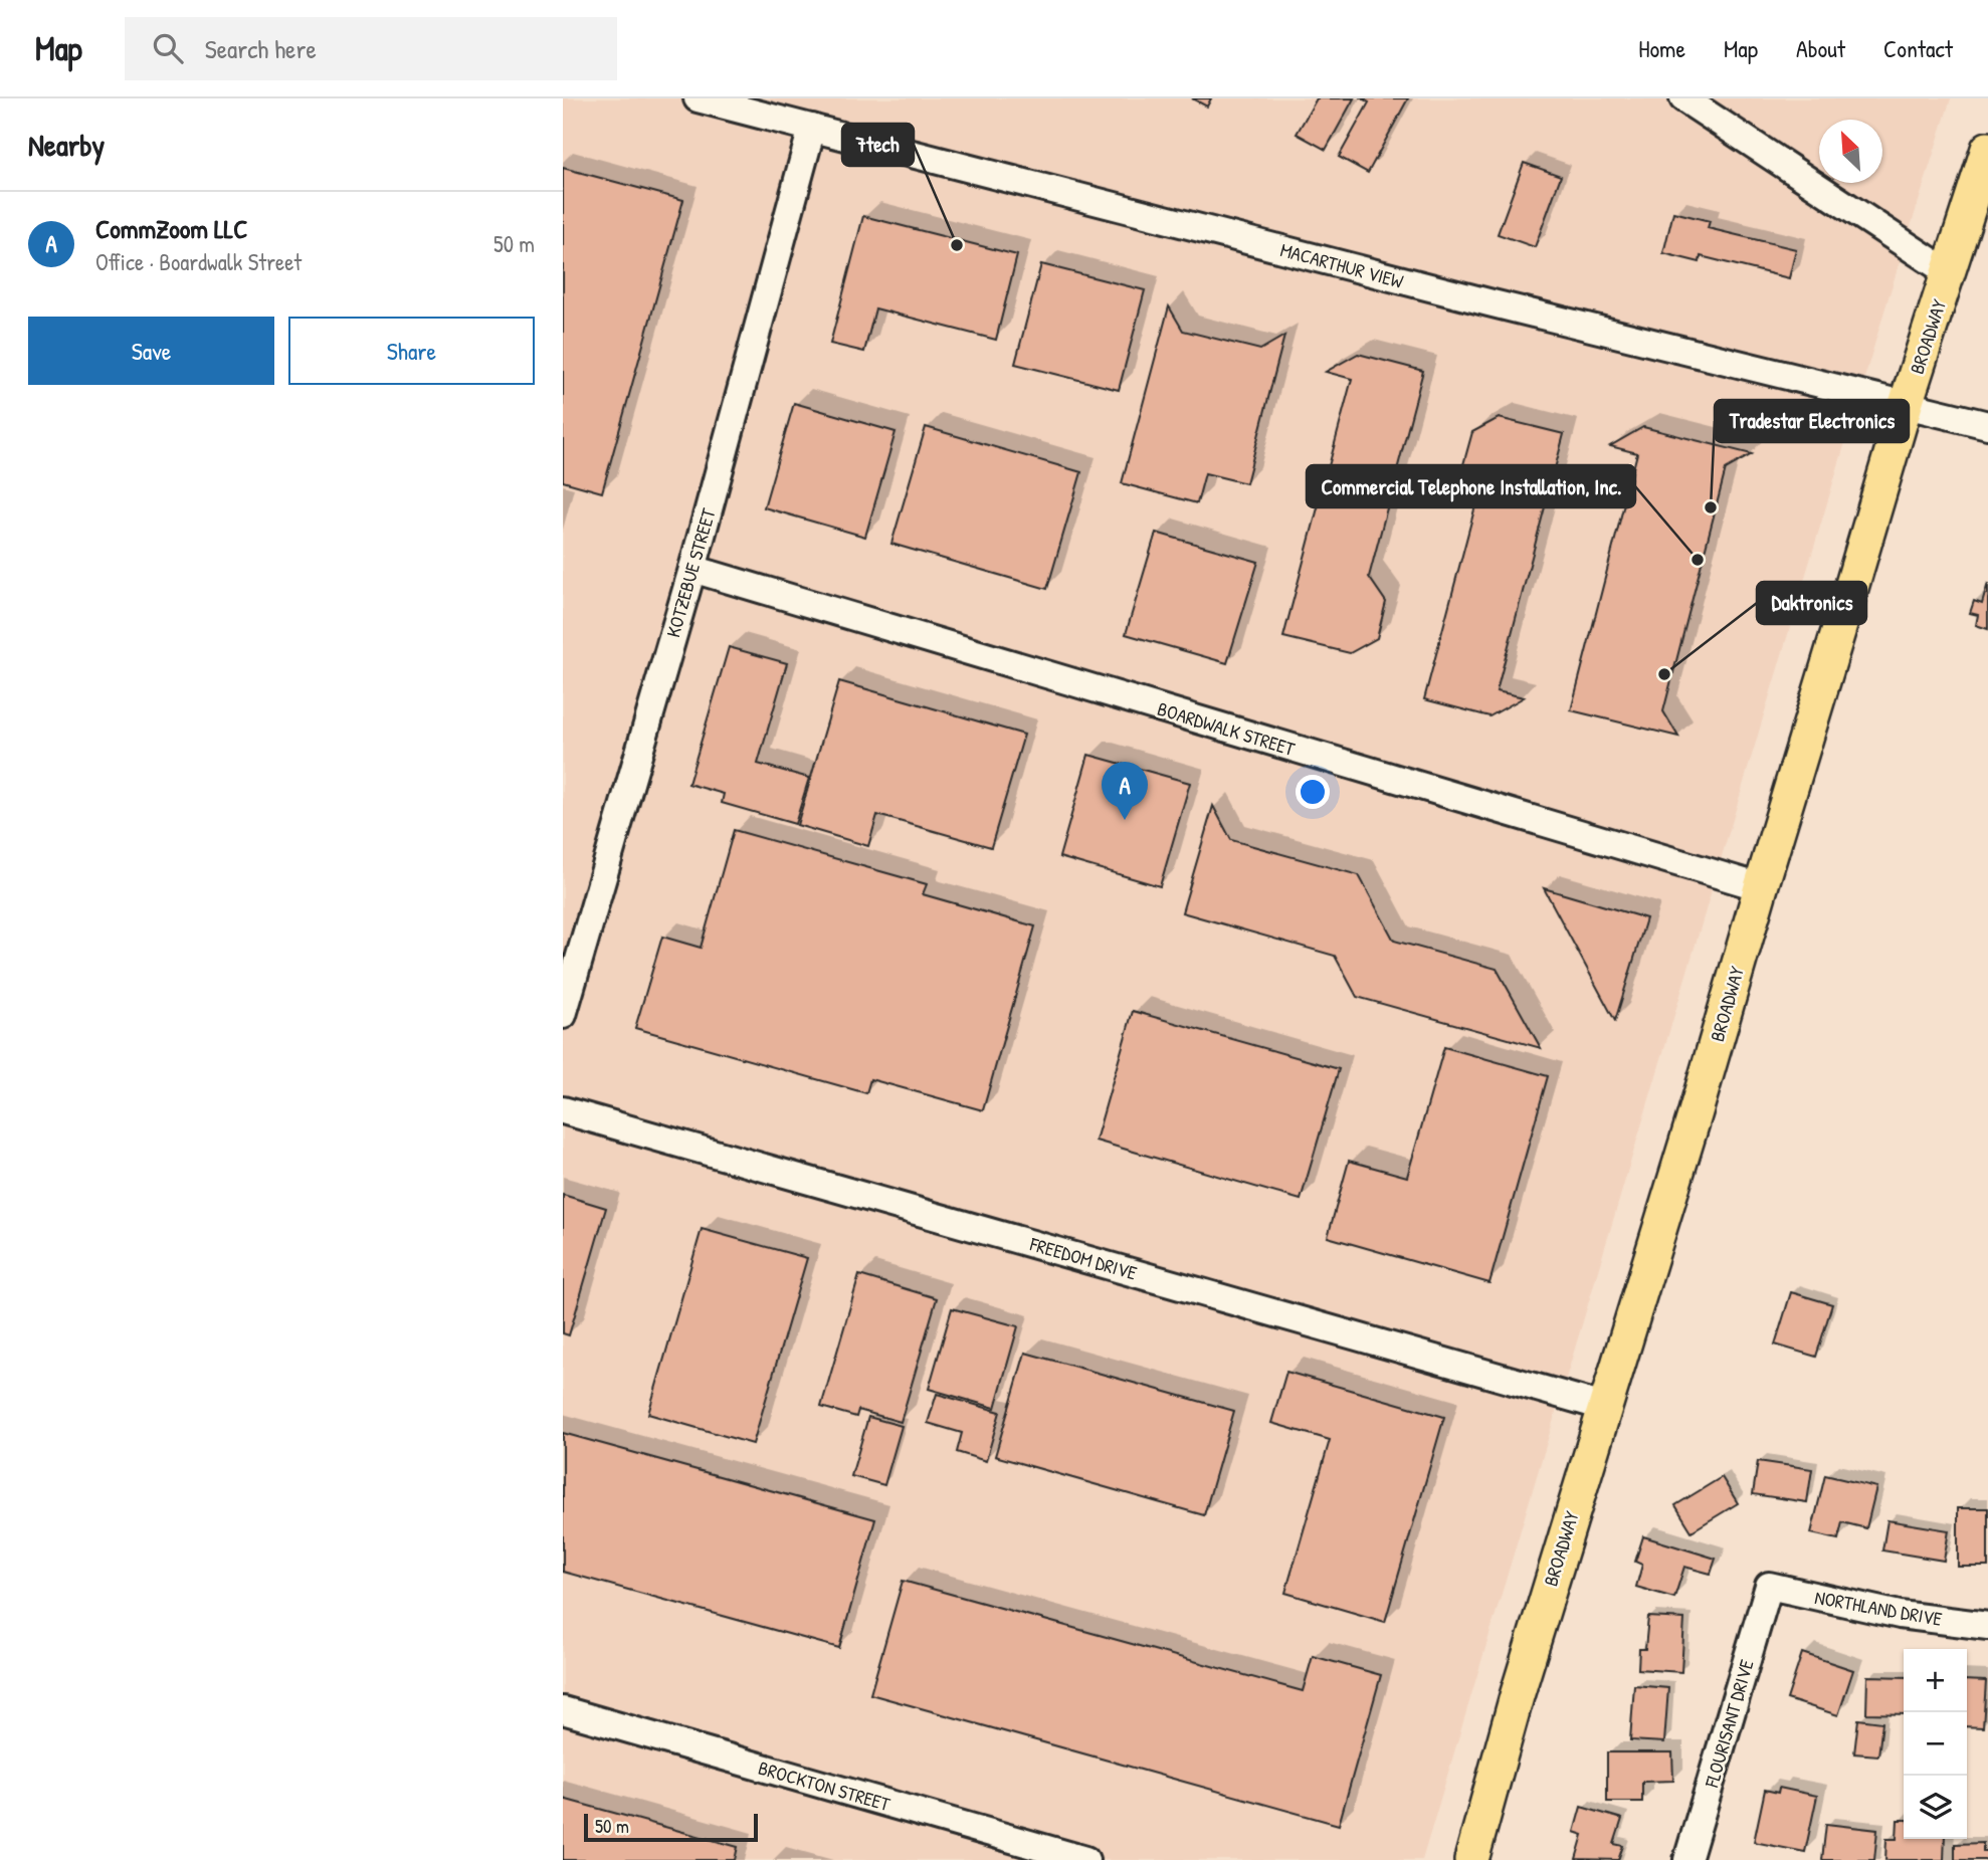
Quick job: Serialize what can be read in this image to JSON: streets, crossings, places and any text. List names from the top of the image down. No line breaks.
{"streets":{"main road":["BROADWAY"],"street":["MACARTHUR VIEW","KOTZEBUE STREET","BOARDWALK STREET","FREEDOM DRIVE","NORTHLAND DRIVE","FLOURISANT DRIVE","BROCKTON STREET"]},"crossings":[["MACARTHUR VIEW","BROADWAY"],["MACARTHUR VIEW","KOTZEBUE STREET"],["BROADWAY","BOARDWALK STREET"],["BROADWAY","FREEDOM DRIVE"],["KOTZEBUE STREET","BOARDWALK STREET"],["NORTHLAND DRIVE","FLOURISANT DRIVE"]],"places":["7tech","Tradestar Electronics","Commercial Telephone Installation, Inc.","Daktronics"],"scale_bar":"50 m","north":"top left","page":{"header":"Map","search":"Search here","nav":["Home","Map","About","Contact"],"heading":"Nearby","list":[{"mark":"A","name":"CommZoom LLC","note":"Office · Boardwalk Street","value":"50 m"}],"buttons":["Save","Share"],"pins":"A","map_buttons":["+","−"],"scale":"50 m"}}
